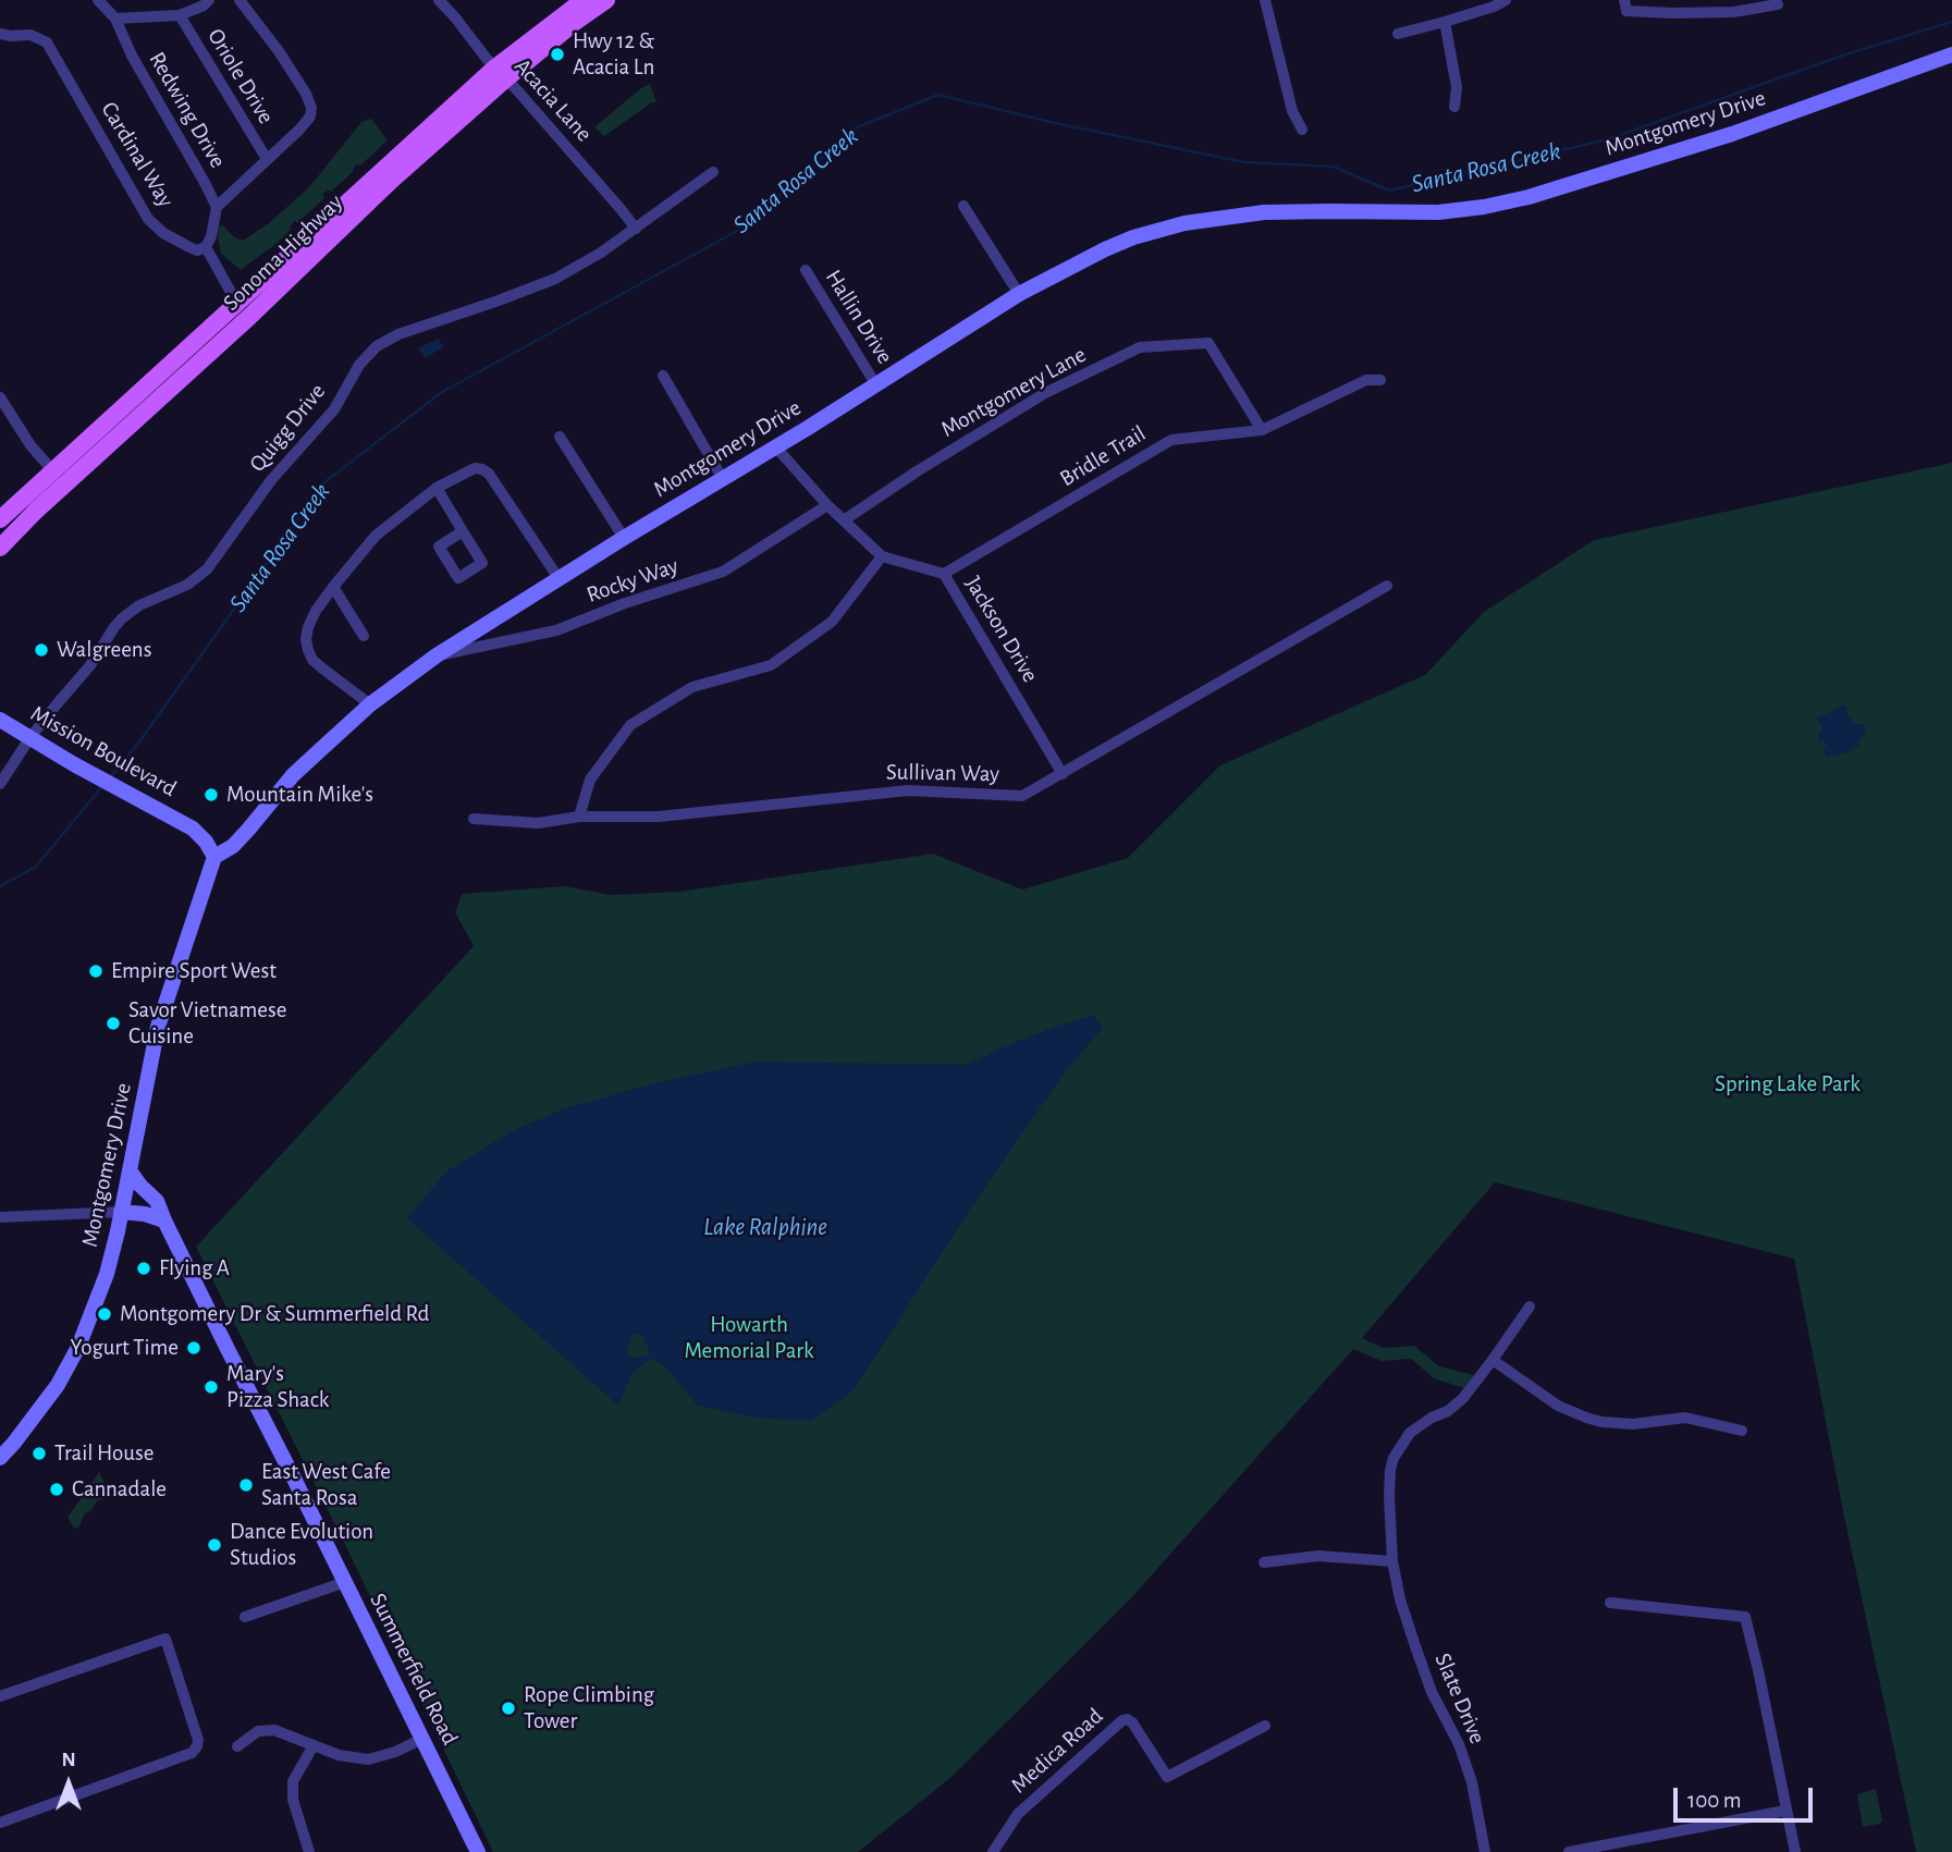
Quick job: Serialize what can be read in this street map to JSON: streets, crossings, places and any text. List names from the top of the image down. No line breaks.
{"streets":{"main road":["Sonoma Highway"],"street":["Oriole Drive","Acacia Lane","Redwing Drive","Montgomery Drive","Cardinal Way","Hallin Drive","Montgomery Lane","Quigg Drive","Bridle Trail","Rocky Way","Jackson Drive","Mission Boulevard","Sullivan Way","Summerfield Road","Slate Drive","Medica Road"]},"crossings":[["Acacia Lane","Sonoma Highway"],["Acacia Lane","Quigg Drive"],["Montgomery Drive","Hallin Drive"],["Montgomery Drive","Rocky Way"],["Montgomery Drive","Jackson Drive"],["Montgomery Drive","Mission Boulevard"],["Montgomery Drive","Summerfield Road"],["Montgomery Lane","Bridle Trail"],["Montgomery Lane","Jackson Drive"],["Quigg Drive","Mission Boulevard"],["Bridle Trail","Jackson Drive"],["Rocky Way","Jackson Drive"],["Jackson Drive","Sullivan Way"]],"water":["Santa Rosa Creek","Lake Ralphine"],"parks":["Spring Lake Park","Howarth Memorial Park"],"places":["Hwy 12 & Acacia Ln","Walgreens","Mountain Mike's","Empire Sport West","Savor Vietnamese Cuisine","Flying A","Montgomery Dr & Summerfield Rd","Yogurt Time","Mary's Pizza Shack","Trail House","East West Cafe Santa Rosa","Cannadale","Dance Evolution Studios","Rope Climbing Tower"],"scale_bar":"100 m","north":"top"}
